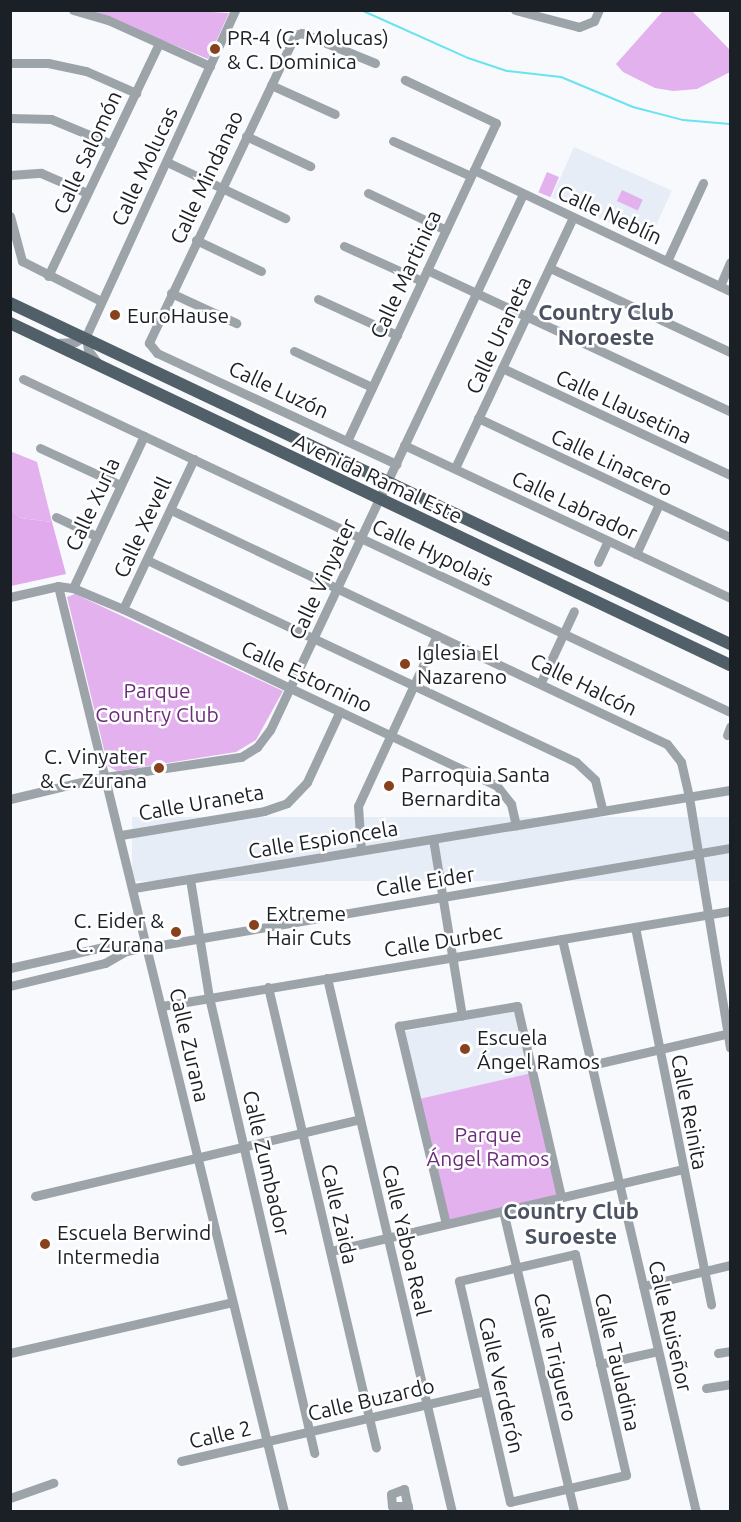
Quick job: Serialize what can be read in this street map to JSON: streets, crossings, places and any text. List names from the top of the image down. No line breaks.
{"streets":{"main road":["Avenida Ramal Este"],"street":["Calle Salomón","Calle Molucas","Calle Mindanao","Calle Neblín","Calle Martinica","Calle Uraneta","Calle Luzón","Calle Llausetina","Calle Linacero","Calle Xurla","Calle Labrador","Calle Xevell","Calle Hypolais","Calle Vinyater","Calle Estornino","Calle Halcón","Calle Espioncela","Calle Eider","Calle Durbec","Calle Zurana","Calle Reinita","Calle Zumbador","Calle Zaida","Calle Yaboa Real","Calle Ruiseñor","Calle Triguero","Calle Tauladina","Calle Verderón","Calle Buzardo","Calle 2"]},"crossings":[["Calle Molucas","Avenida Ramal Este"],["Calle Mindanao","Calle Luzón"],["Calle Neblín","Calle Martinica"],["Calle Neblín","Calle Uraneta"],["Calle Neblín","Calle Vinyater"],["Calle Martinica","Calle Luzón"],["Calle Uraneta","Calle Llausetina"],["Calle Uraneta","Calle Linacero"],["Calle Uraneta","Calle Labrador"],["Calle Uraneta","Calle Estornino"],["Calle Uraneta","Calle Zurana"],["Calle Luzón","Calle Vinyater"],["Avenida Ramal Este","Calle Vinyater"],["Calle Xurla","Calle Hypolais"],["Calle Xurla","Calle Estornino"],["Calle Labrador","Calle Vinyater"],["Calle Xevell","Calle Hypolais"],["Calle Xevell","Calle Estornino"],["Calle Xevell","Calle Halcón"],["Calle Hypolais","Calle Vinyater"],["Calle Vinyater","Calle Estornino"],["Calle Vinyater","Calle Halcón"],["Calle Vinyater","Calle Zurana"],["Calle Estornino","Calle Espioncela"],["Calle Estornino","Calle Zurana"],["Calle Halcón","Calle Espioncela"],["Calle Halcón","Calle Eider"],["Calle Halcón","Calle Durbec"],["Calle Espioncela","Calle Zurana"],["Calle Espioncela","Calle Zumbador"],["Calle Eider","Calle Zurana"],["Calle Eider","Calle Zumbador"],["Calle Durbec","Calle Zurana"],["Calle Durbec","Calle Reinita"],["Calle Durbec","Calle Zumbador"],["Calle Durbec","Calle Zaida"],["Calle Durbec","Calle Yaboa Real"],["Calle Durbec","Calle Ruiseñor"],["Calle Zurana","Calle Buzardo"],["Calle Zurana","Calle 2"],["Calle Zumbador","Calle Buzardo"],["Calle Zaida","Calle Buzardo"],["Calle Yaboa Real","Calle Buzardo"],["Calle Triguero","Calle Tauladina"],["Calle Triguero","Calle Verderón"],["Calle Tauladina","Calle Verderón"],["Calle Verderón","Calle Buzardo"],["Calle Buzardo","Calle 2"]],"districts":["Country Club Noroeste","Country Club Suroeste"],"parks":["Parque Country Club","Parque Ángel Ramos"],"places":["PR-4 (C. Molucas) & C. Dominica","EuroHause","Iglesia El Nazareno","C. Vinyater & C. Zurana","Parroquia Santa Bernardita","Extreme Hair Cuts","C. Eider & C. Zurana","Escuela Ángel Ramos","Escuela Berwind Intermedia"]}
